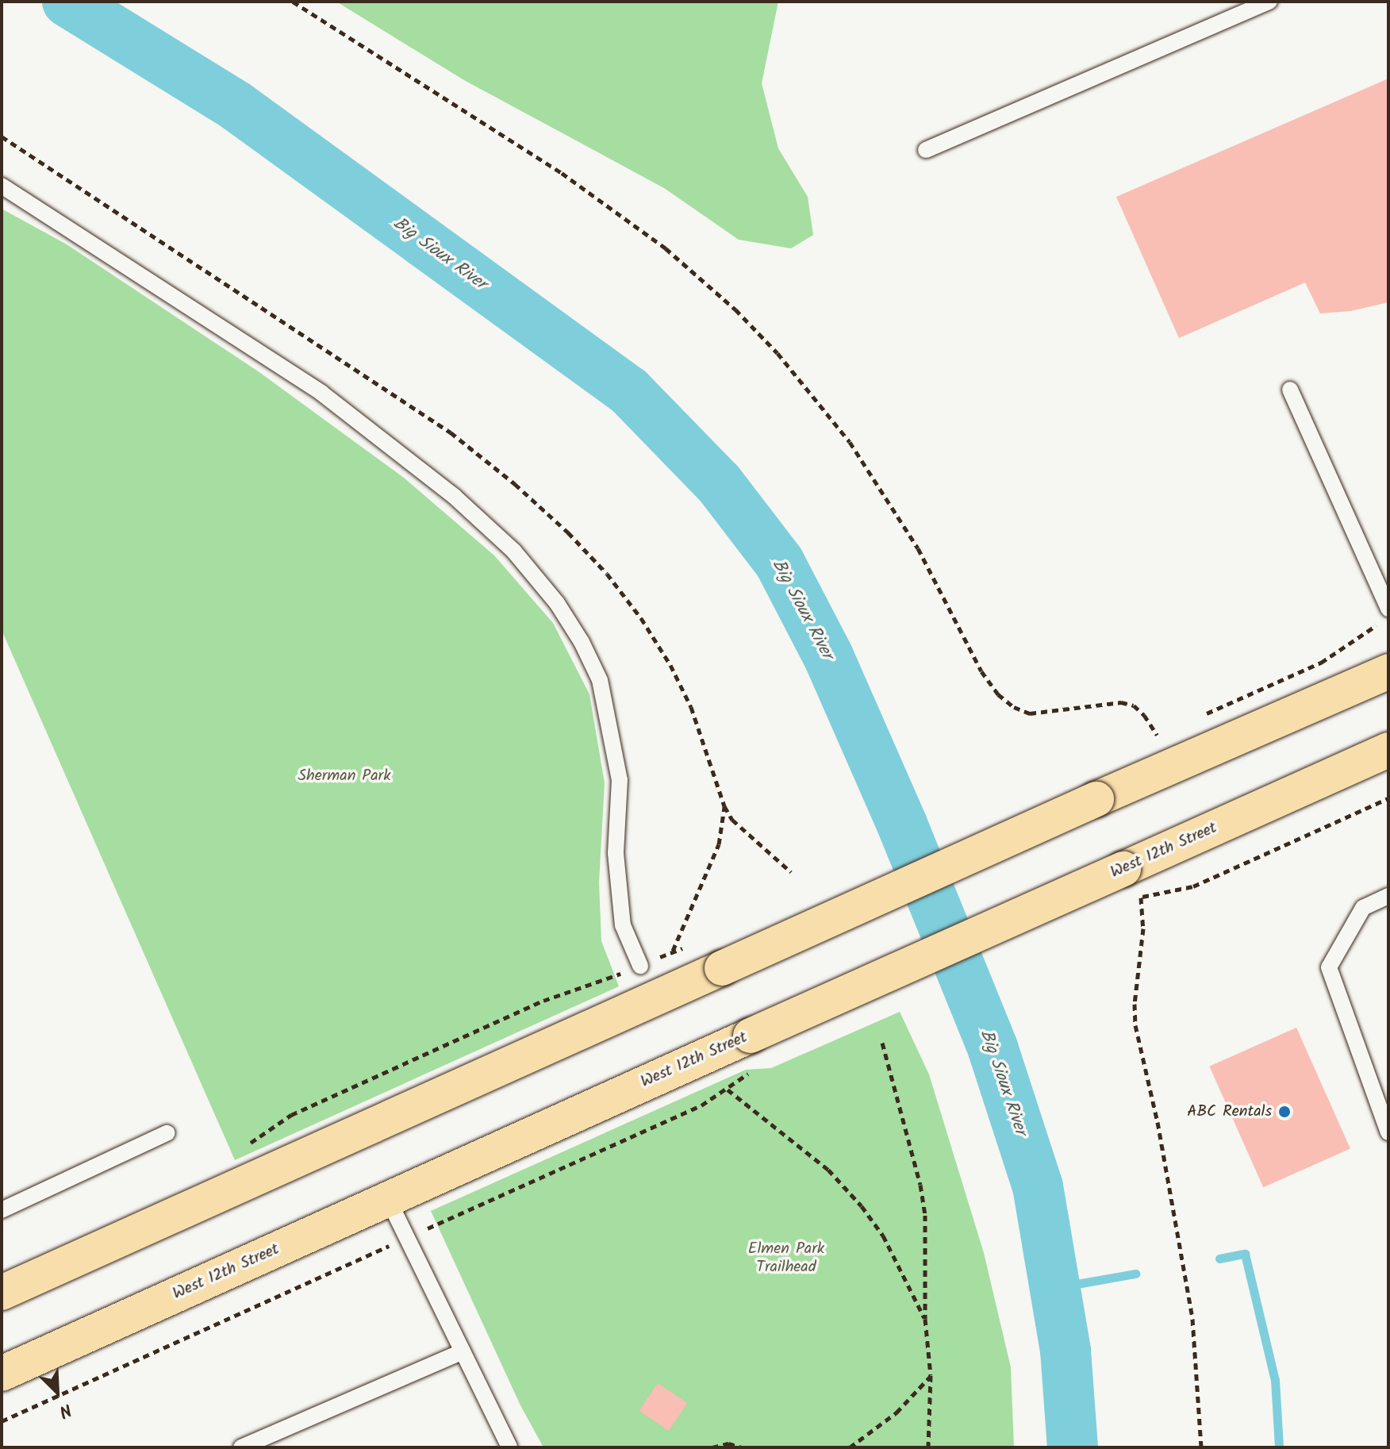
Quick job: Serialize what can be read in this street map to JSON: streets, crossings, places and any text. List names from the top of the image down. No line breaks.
{"streets":{"main road":["West 12th Street"]},"water":["Big Sioux River"],"parks":["Sherman Park","Elmen Park Trailhead"],"places":["ABC Rentals"],"north":"bottom right"}
